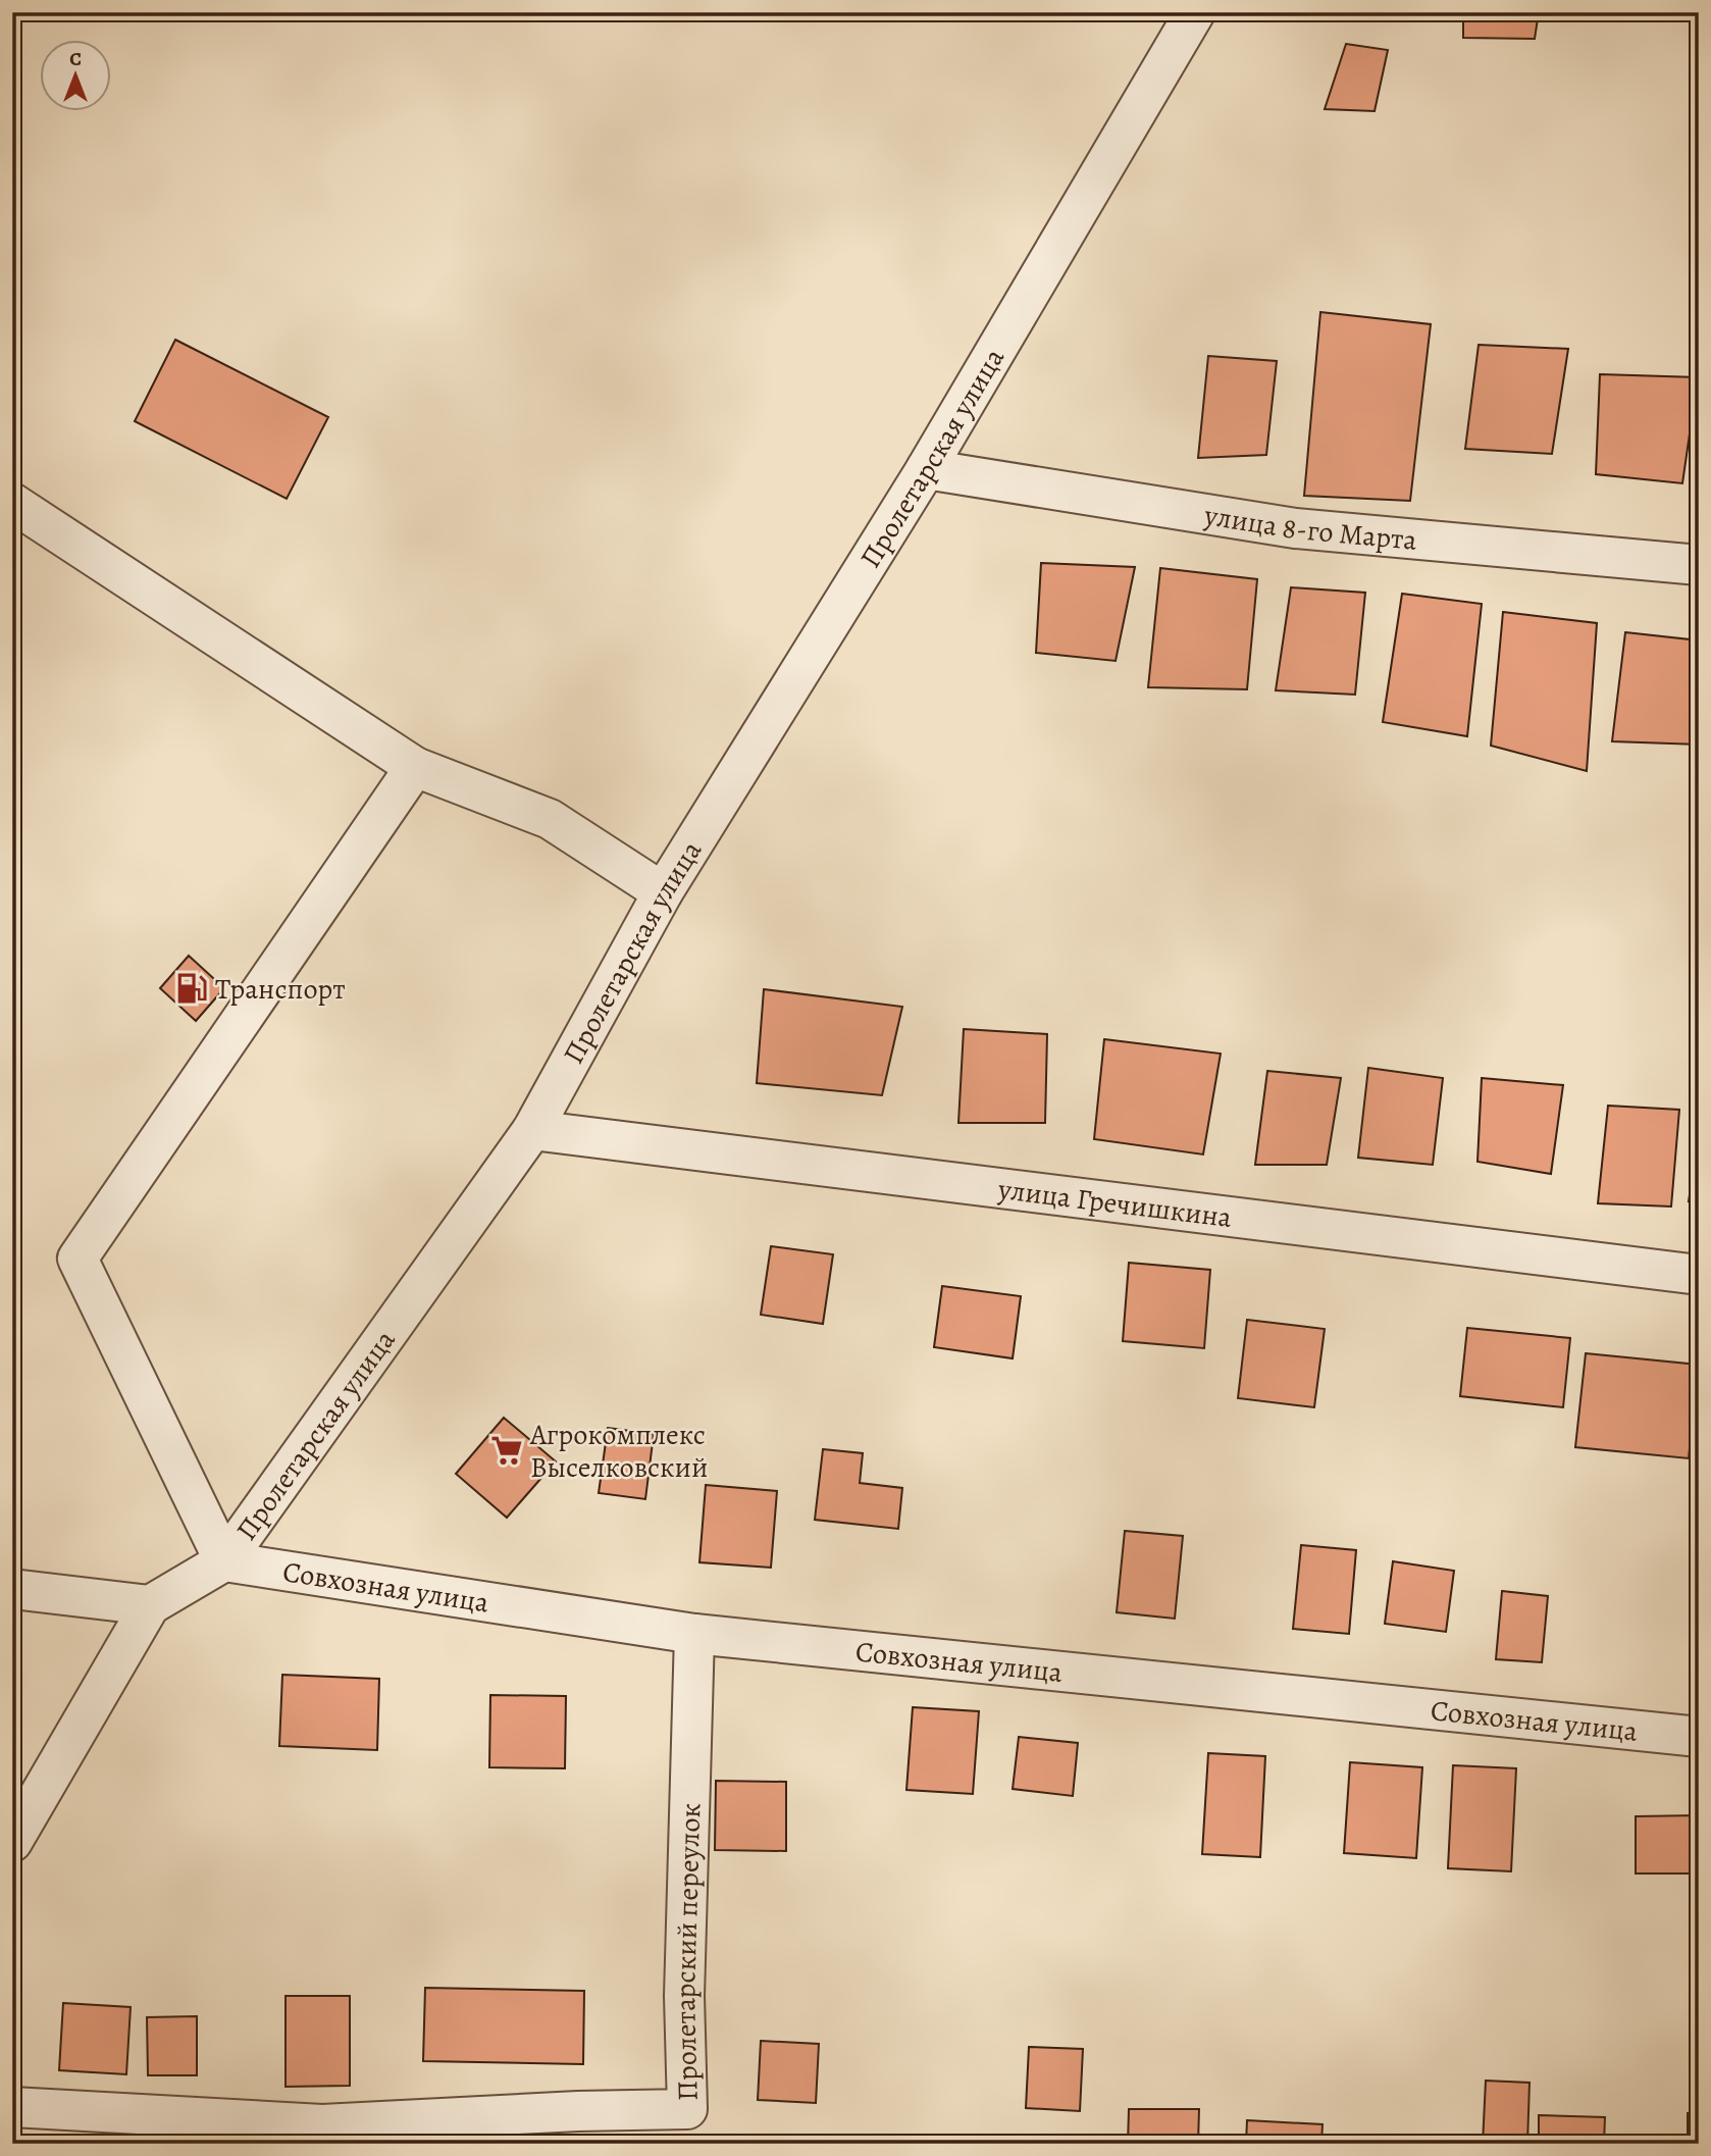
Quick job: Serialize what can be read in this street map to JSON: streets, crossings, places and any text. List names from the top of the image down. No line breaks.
{"streets":{"street":["Пролетарская улица","улица 8-го Марта","улица Гречишкина","Совхозная улица","Пролетарский переулок"]},"crossings":[["Пролетарская улица","улица 8-го Марта"],["Пролетарская улица","улица Гречишкина"],["Пролетарская улица","Совхозная улица"],["Совхозная улица","Пролетарский переулок"]],"places":{"fuel station":["Транспорт"],"supermarket":["Агрокомплекс Выселковский"]},"north":"top"}
